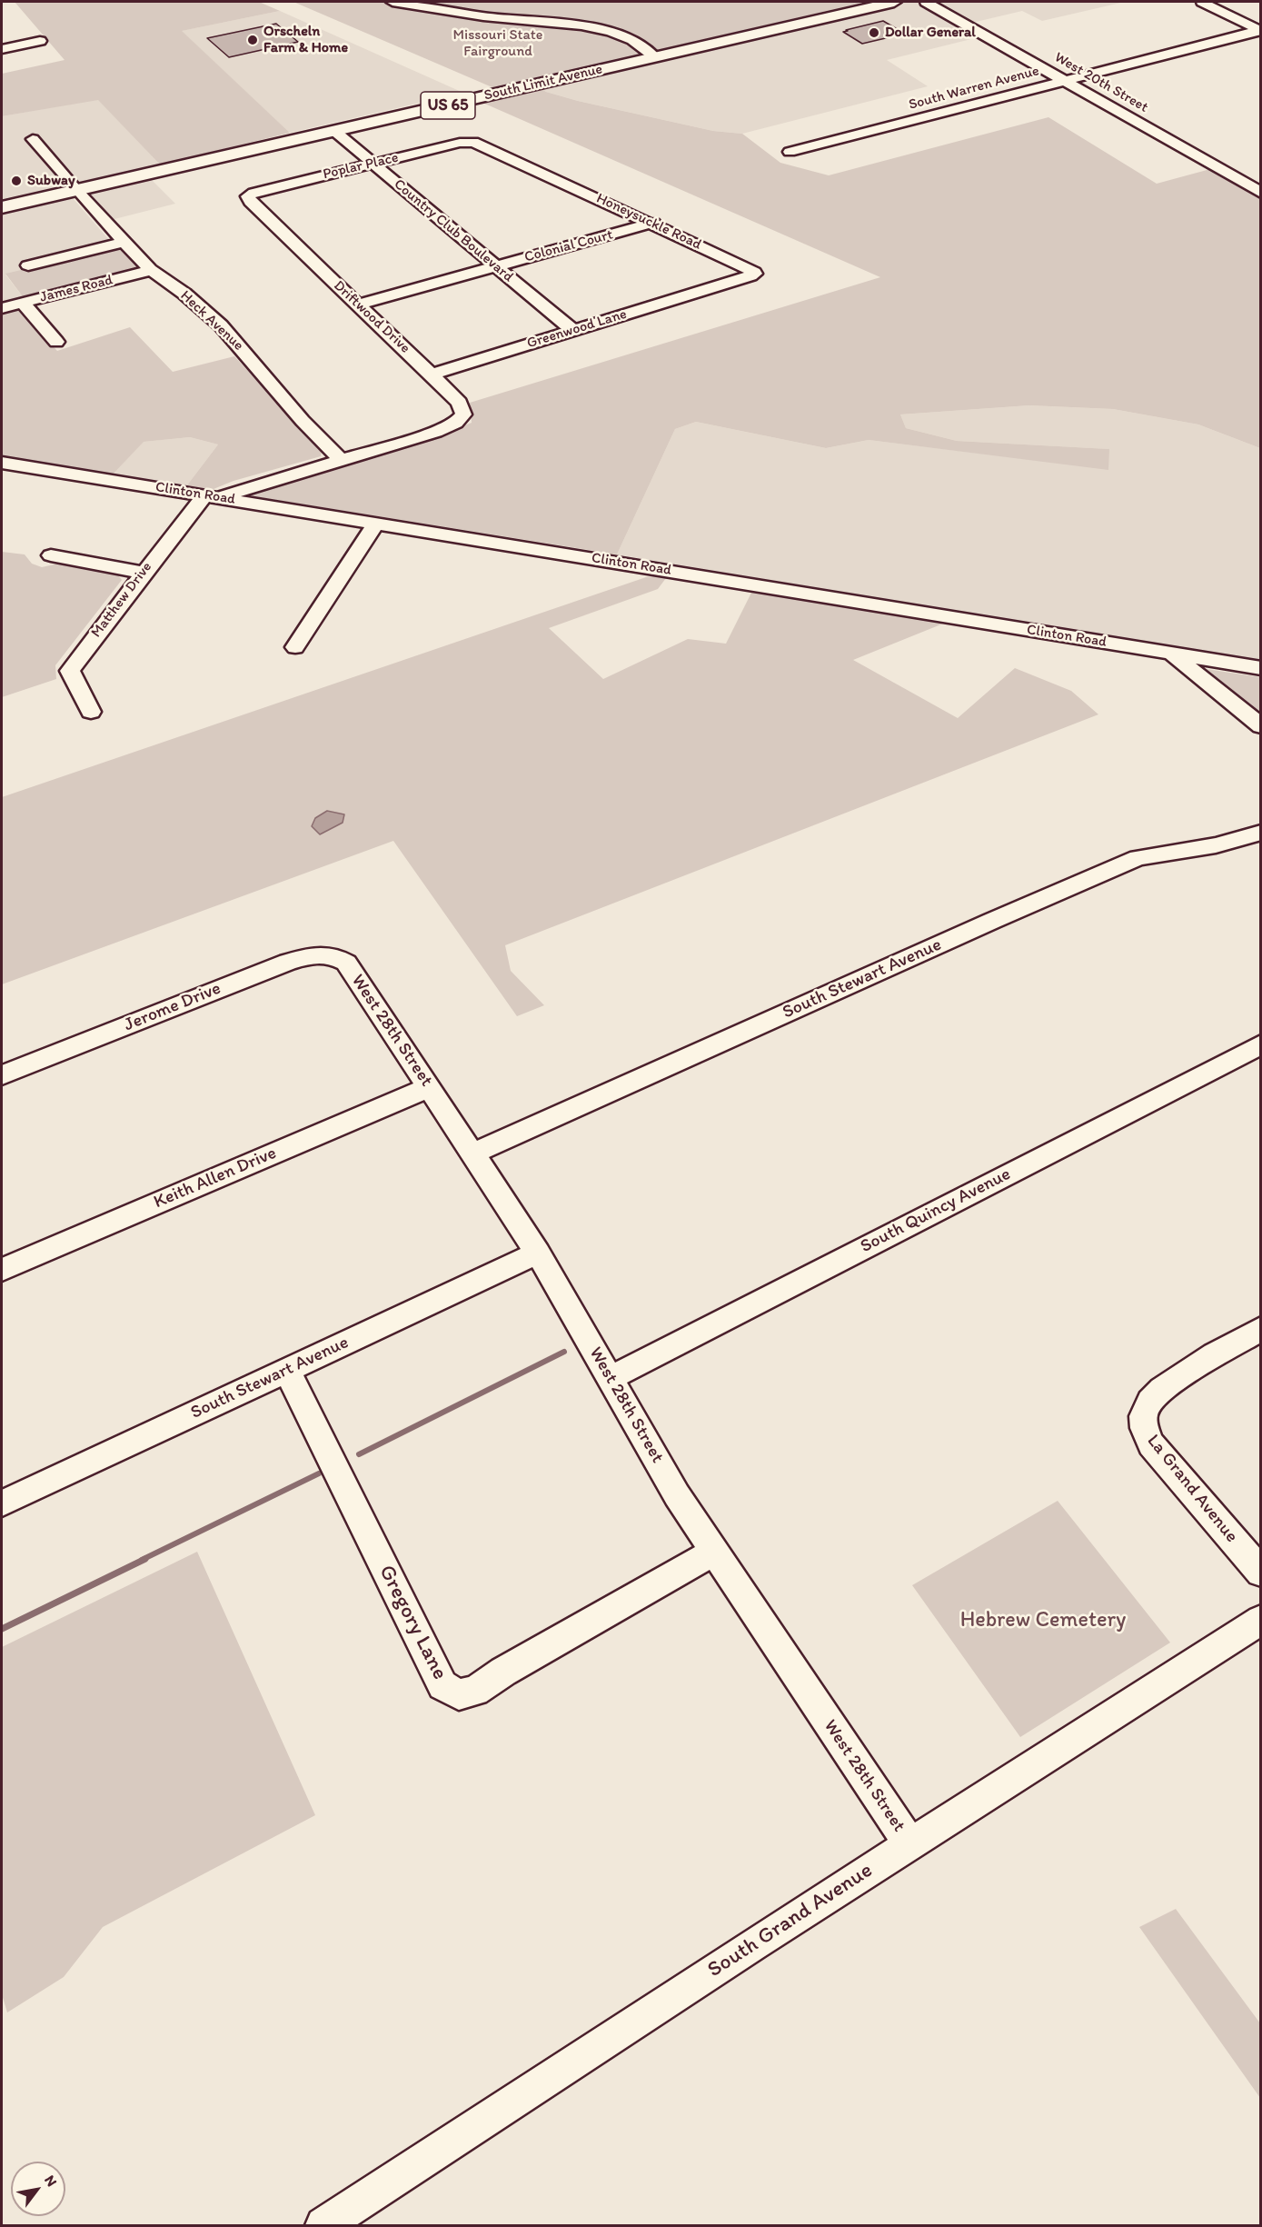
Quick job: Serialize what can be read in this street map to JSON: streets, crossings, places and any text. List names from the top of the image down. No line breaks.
{"streets":{"highway":["South Limit Avenue","US 65"],"street":["West 20th Street","South Warren Avenue","Poplar Place","Honeysuckle Road","Country Club Boulevard","Colonial Court","James Road","Driftwood Drive","Heck Avenue","Greenwood Lane","Clinton Road","Matthew Drive","South Stewart Avenue","Jerome Drive","West 28th Street","Keith Allen Drive","South Quincy Avenue","La Grand Avenue","Gregory Lane","South Grand Avenue"]},"crossings":[["South Limit Avenue","Country Club Boulevard"],["South Limit Avenue","Heck Avenue"],["West 20th Street","South Warren Avenue"],["Poplar Place","Honeysuckle Road"],["Poplar Place","Country Club Boulevard"],["Poplar Place","Driftwood Drive"],["Honeysuckle Road","Colonial Court"],["Honeysuckle Road","Greenwood Lane"],["Country Club Boulevard","Colonial Court"],["Country Club Boulevard","Greenwood Lane"],["Colonial Court","Driftwood Drive"],["James Road","Heck Avenue"],["Driftwood Drive","Heck Avenue"],["Driftwood Drive","Greenwood Lane"],["Clinton Road","Matthew Drive"],["South Stewart Avenue","West 28th Street"],["South Stewart Avenue","Gregory Lane"],["Jerome Drive","West 28th Street"],["West 28th Street","Keith Allen Drive"],["West 28th Street","South Quincy Avenue"],["West 28th Street","Gregory Lane"],["West 28th Street","South Grand Avenue"]],"parks":["Missouri State Fairground","Hebrew Cemetery"],"places":["Dollar General","Orscheln Farm & Home","Subway"],"north":"top right"}
